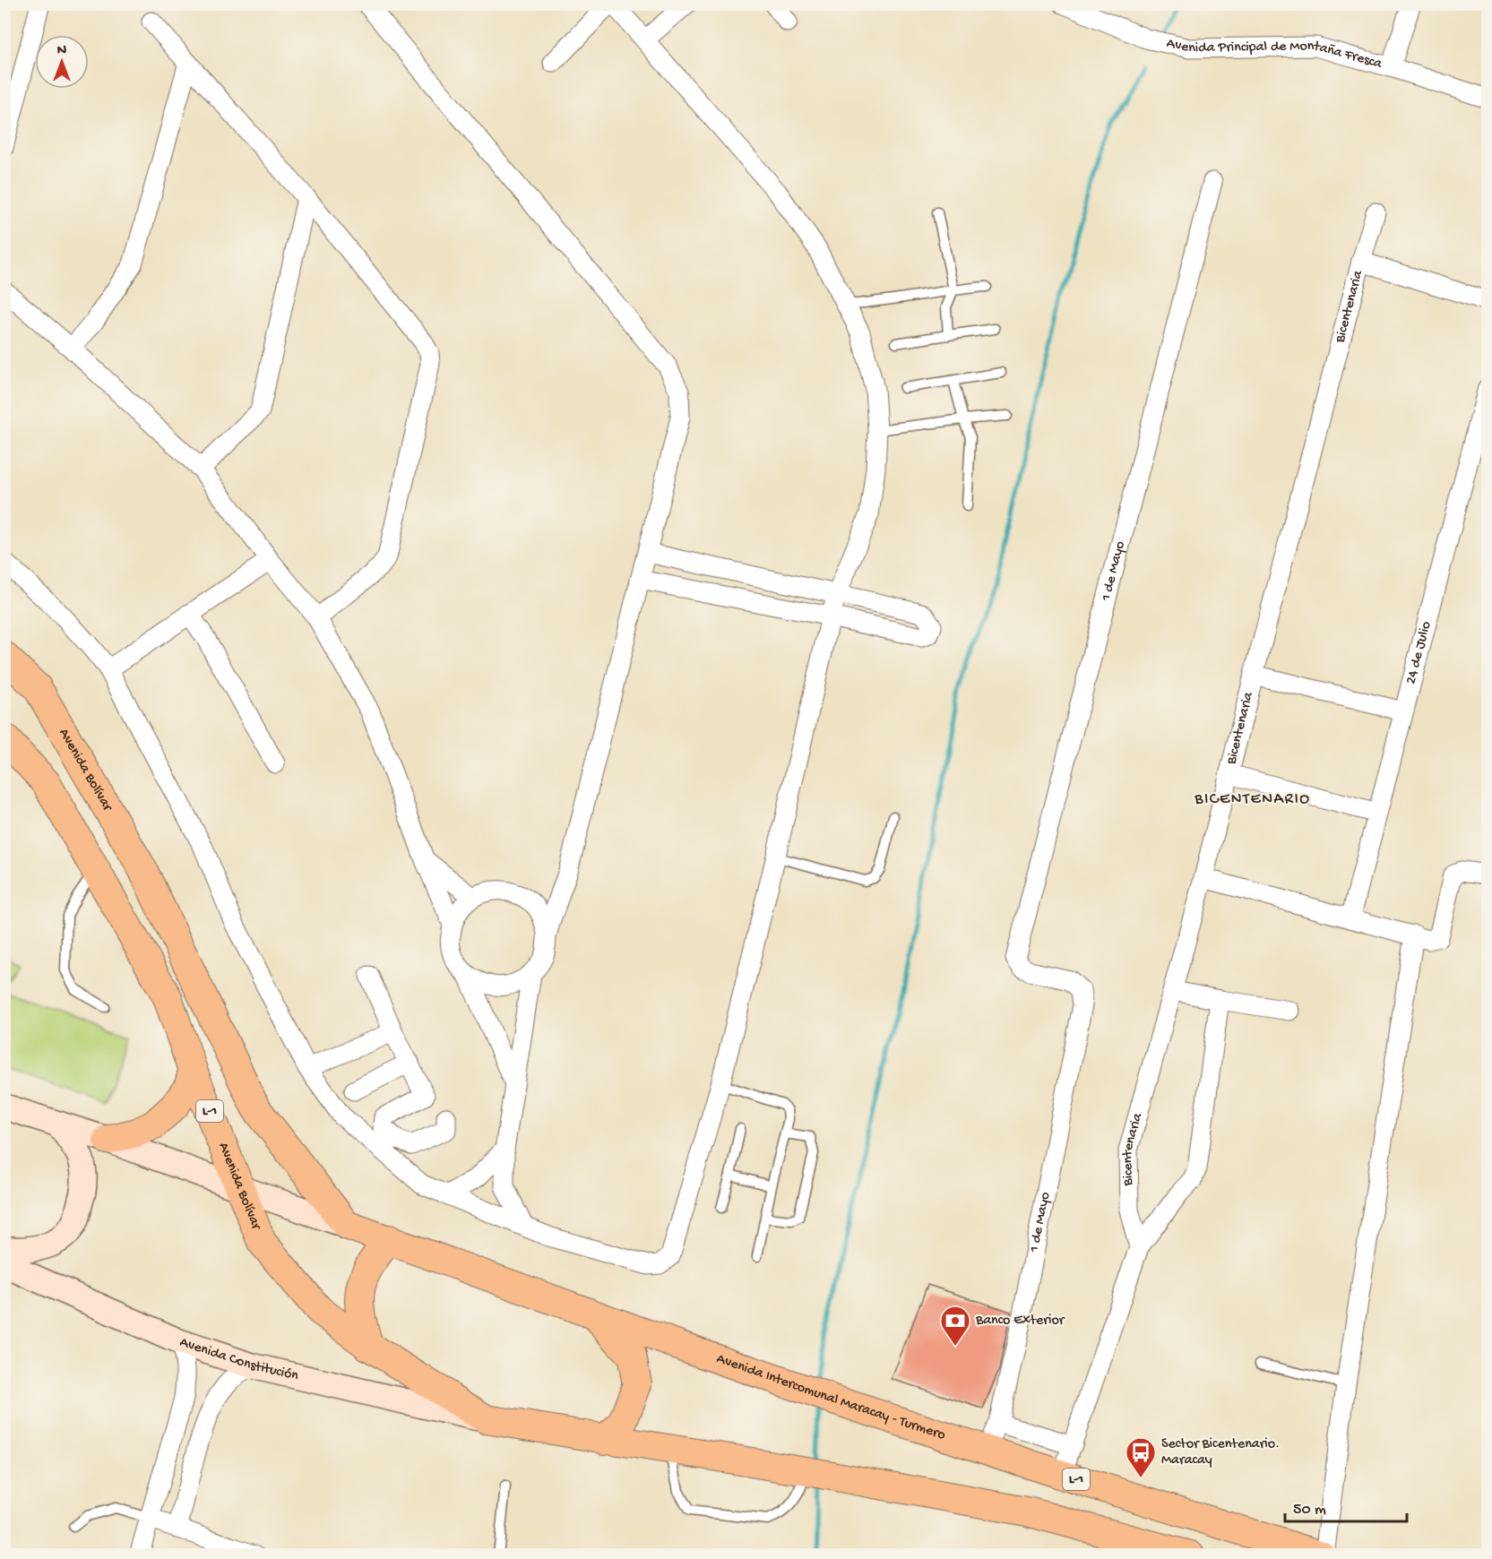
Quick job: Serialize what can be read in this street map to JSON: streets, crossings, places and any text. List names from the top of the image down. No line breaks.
{"streets":{"main road":["Avenida Bolívar","L-1","Avenida Intercomunal Maracay - Turmero"],"street":["Avenida Principal de Montaña Fresca","Bicentenaria","1 de Mayo","24 de Julio","Avenida Constitución"]},"crossings":[["1 de Mayo","Avenida Intercomunal Maracay - Turmero"],["Avenida Bolívar","L-1"],["Avenida Bolívar","Avenida Constitución"],["Avenida Bolívar","Avenida Intercomunal Maracay - Turmero"],["L-1","Avenida Constitución"]],"districts":["BICENTENARIO"],"places":{"bank":["Banco Exterior"],"bus stop":["Sector Bicentenario. Maracay"]},"scale_bar":"50 m","north":"top"}
